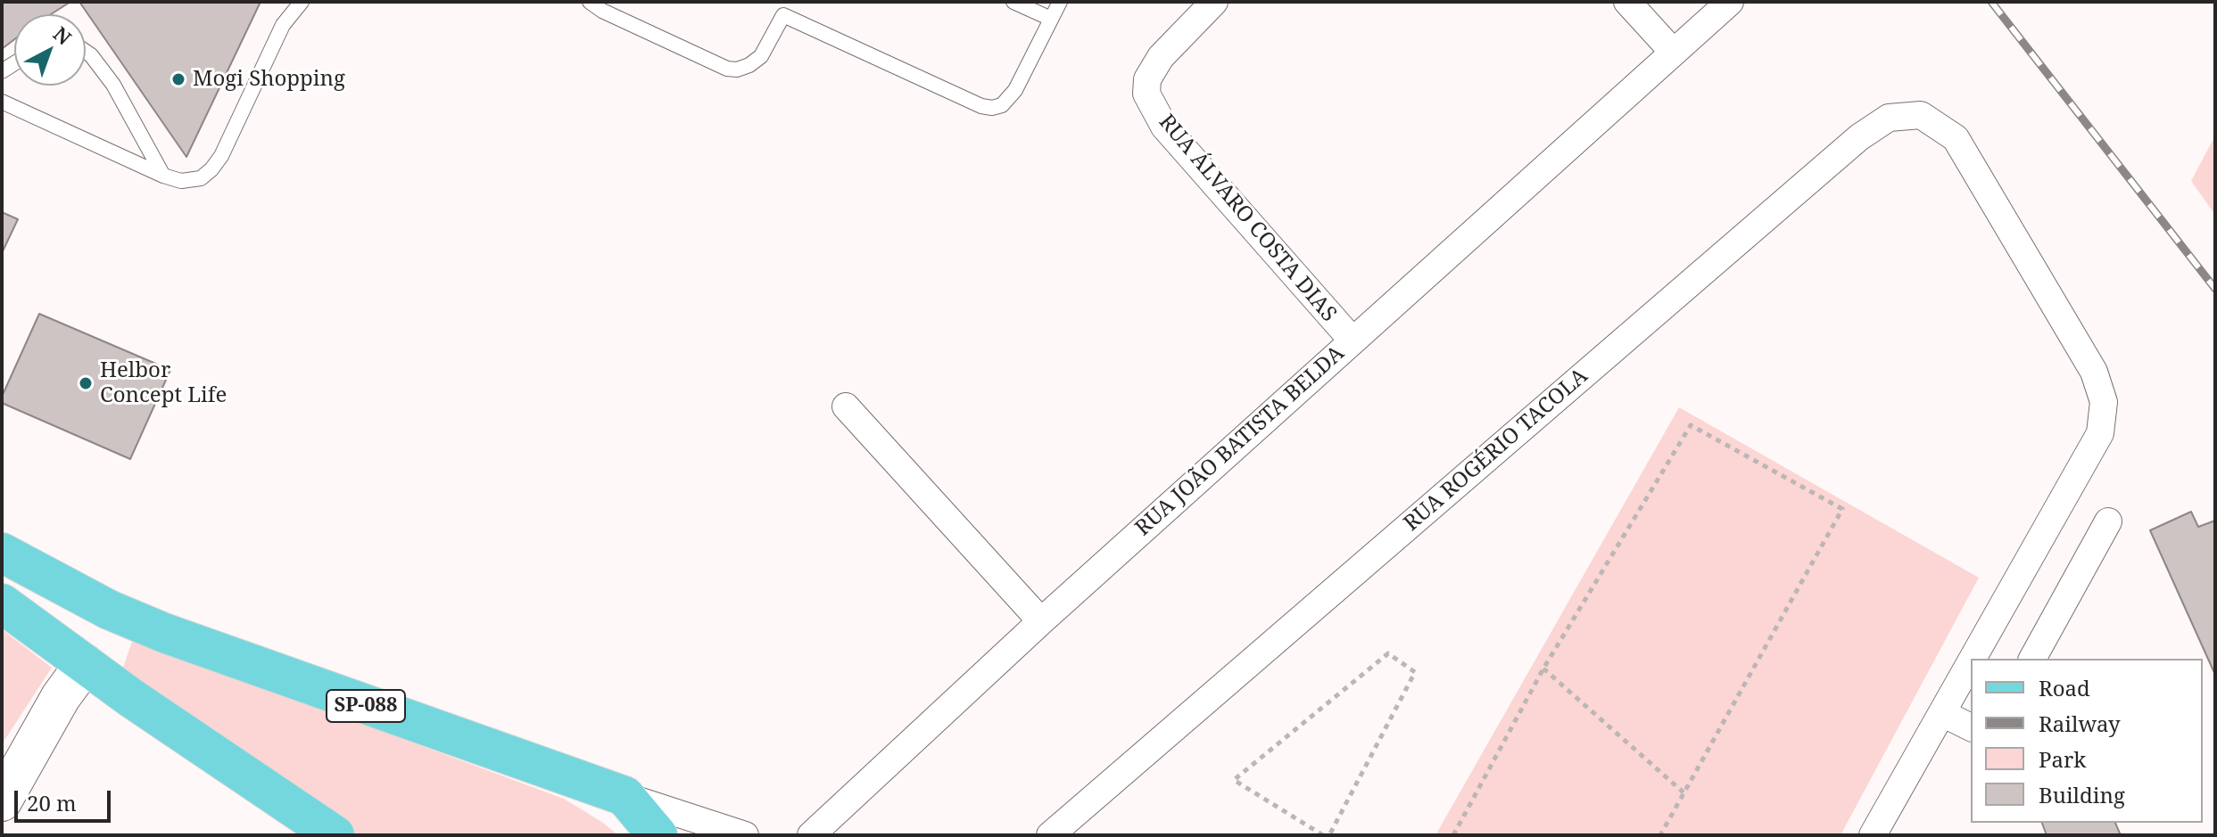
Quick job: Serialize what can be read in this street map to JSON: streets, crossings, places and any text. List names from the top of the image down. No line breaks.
{"streets":{"main road":["SP-088"],"street":["RUA ÁLVARO COSTA DIAS","RUA JOÃO BATISTA BELDA","RUA ROGÉRIO TACOLA"]},"crossings":[["RUA ÁLVARO COSTA DIAS","RUA JOÃO BATISTA BELDA"]],"places":["Mogi Shopping","Helbor Concept Life"],"legend":["Road","Railway","Park","Building"],"scale_bar":"20 m","north":"top right"}
